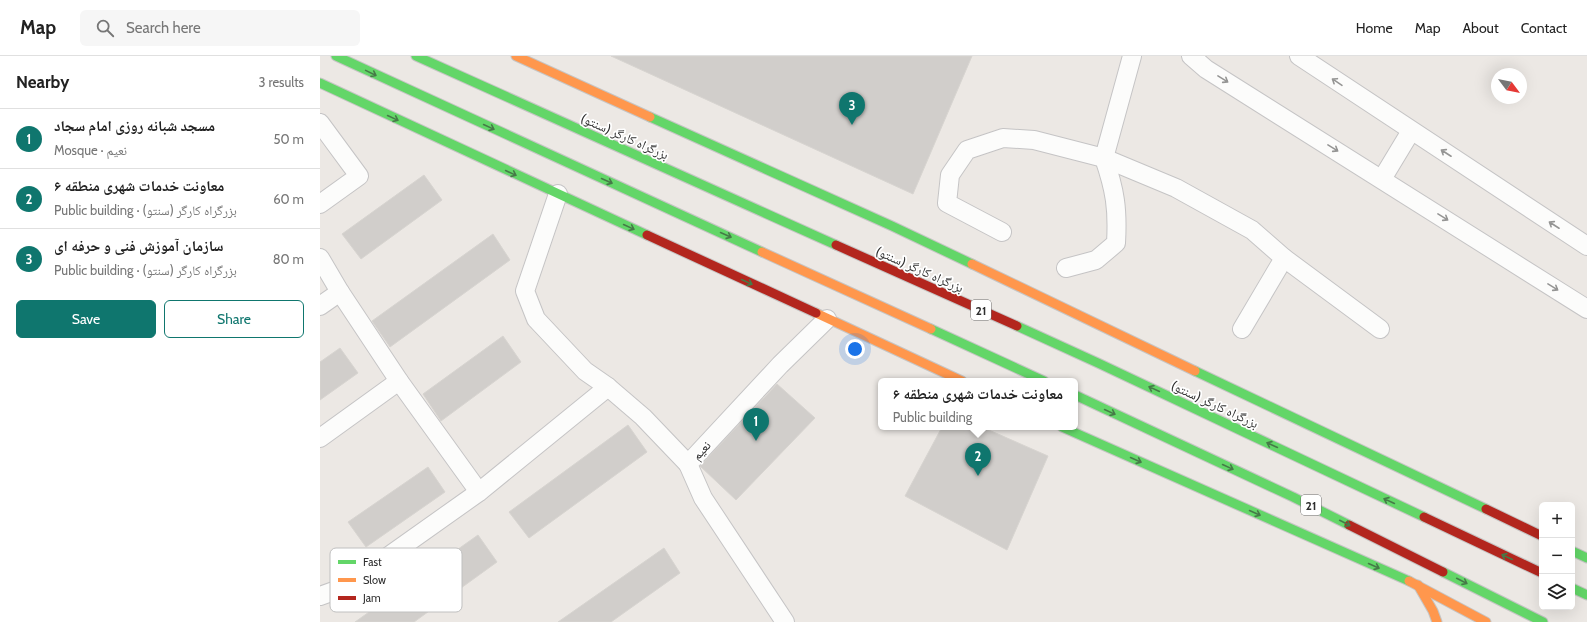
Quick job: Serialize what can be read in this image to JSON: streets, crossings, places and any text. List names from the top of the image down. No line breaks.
{"streets":{"main road":["بزرگراه کارگر (سنتو)","21"],"street":["نعیم"]},"legend":["Fast","Slow","Jam"],"north":"bottom right","page":{"header":"Map","search":"Search here","nav":["Home","Map","About","Contact"],"heading":["Nearby","3 results"],"pins":["3","1","2"],"list":[{"mark":"1","name":"مسجد شبانه روزی امام سجاد","note":"Mosque · نعیم","value":"50 m"},{"mark":"2","name":"معاونت خدمات شهری منطقه ۶","note":"Public building · بزرگراه کارگر (سنتو)","value":"60 m"},{"mark":"3","name":"سازمان آموزش فنی و حرفه ای","note":"Public building · بزرگراه کارگر (سنتو)","value":"80 m"}],"buttons":["Save","Share"],"popup":["معاونت خدمات شهری منطقه ۶","Public building"],"map_buttons":["+","−"]}}
